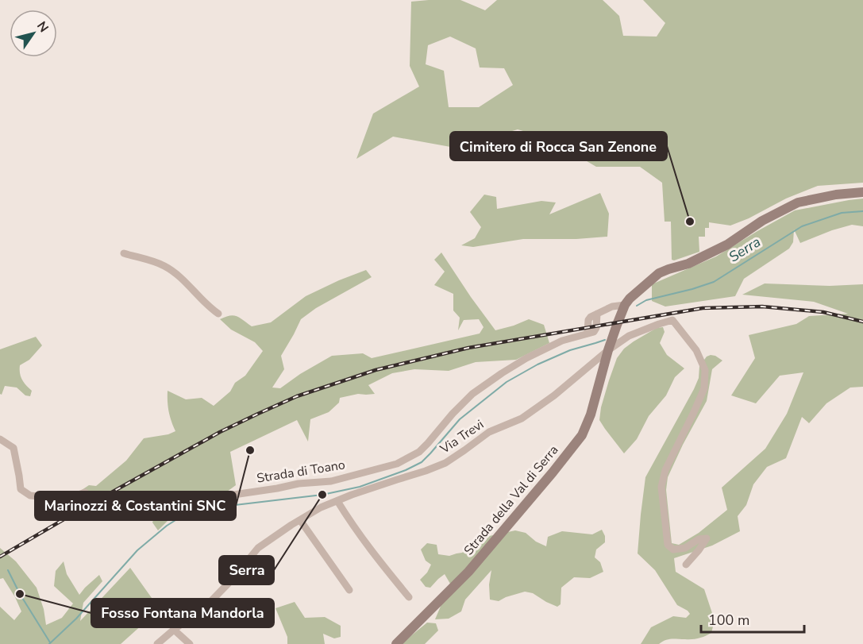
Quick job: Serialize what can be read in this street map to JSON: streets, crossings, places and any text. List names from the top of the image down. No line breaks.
{"streets":{"street":["Via Trevi","Strada di Toano","Strada della Val di Serra"]},"crossings":[["Via Trevi","Strada della Val di Serra"],["Strada di Toano","Strada della Val di Serra"]],"water":["Serra"],"places":["Cimitero di Rocca San Zenone","Marinozzi & Costantini SNC","Serra","Fosso Fontana Mandorla"],"scale_bar":"100 m","north":"top right"}
